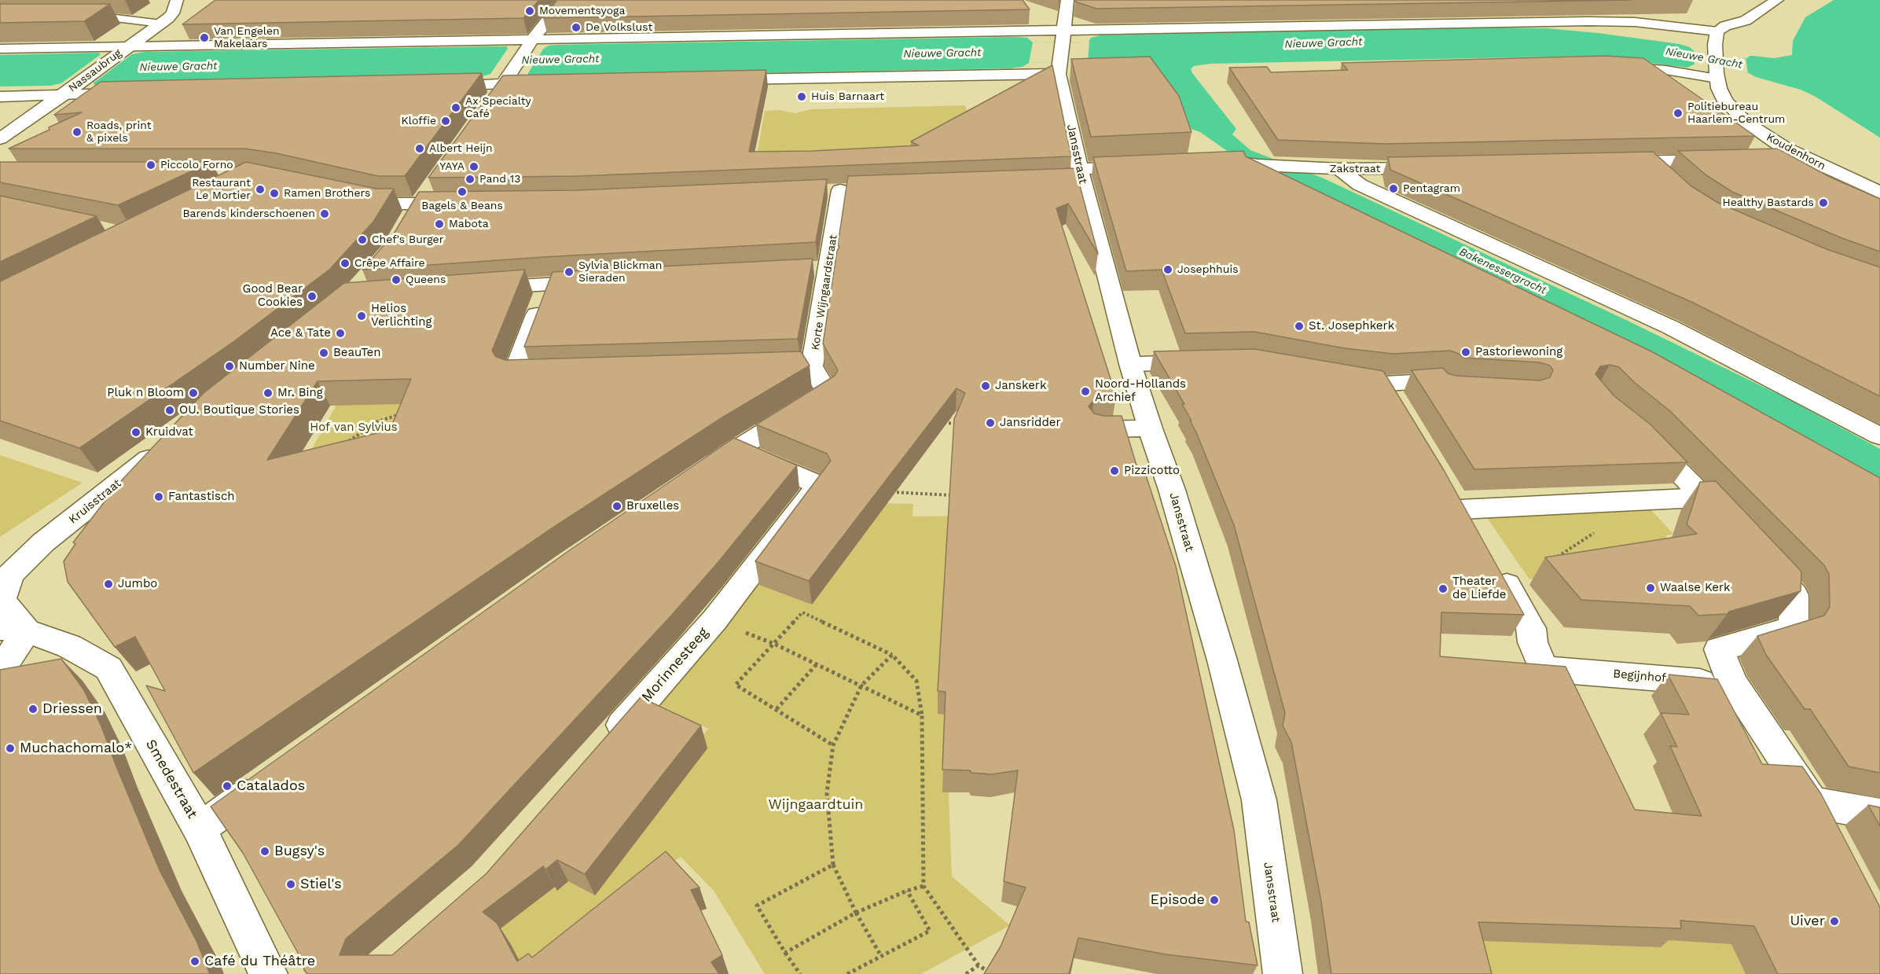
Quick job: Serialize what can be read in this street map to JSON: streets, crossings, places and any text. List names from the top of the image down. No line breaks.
{"streets":{"street":["Nassaubrug","Koudenhorn","Jansstraat","Zakstraat","Korte Wijngaardstraat","Kruisstraat","Morinnesteeg","Begijnhof","Smedestraat"]},"crossings":[["Korte Wijngaardstraat","Morinnesteeg"],["Kruisstraat","Smedestraat"]],"water":["Nieuwe Gracht","Bakenessergracht"],"parks":["Hof van Sylvius","Wijngaardtuin"],"places":["Movementsyoga","De Volkslust","Van Engelen Makelaars","Huis Barnaart","Ax Specialty Café","Politiebureau Haarlem-Centrum","Kloffie","Roads, print & pixels","Albert Heijn","Piccolo Forno","YAYA","Pand 13","Pentagram","Restaurant Le Mortier","Bagels & Beans","Ramen Brothers","Healthy Bastards","Barends kinderschoenen","Mabota","Chef's Burger","Crêpe Affaire","Josephhuis","Sylvia Blickman Sieraden","Queens","Good Bear Cookies","Helios Verlichting","St. Josephkerk","Ace & Tate","Pastoriewoning","BeauTen","Number Nine","Janskerk","Noord-Hollands Archief","Pluk n Bloom","Mr. Bing","OU. Boutique Stories","Jansridder","Kruidvat","Pizzicotto","Fantastisch","Bruxelles","Jumbo","Waalse Kerk","Theater de Liefde","Driessen","Muchachomalo*","Catalados","Bugsy's","Stiel's","Episode","Uiver","Café du Théâtre"]}
